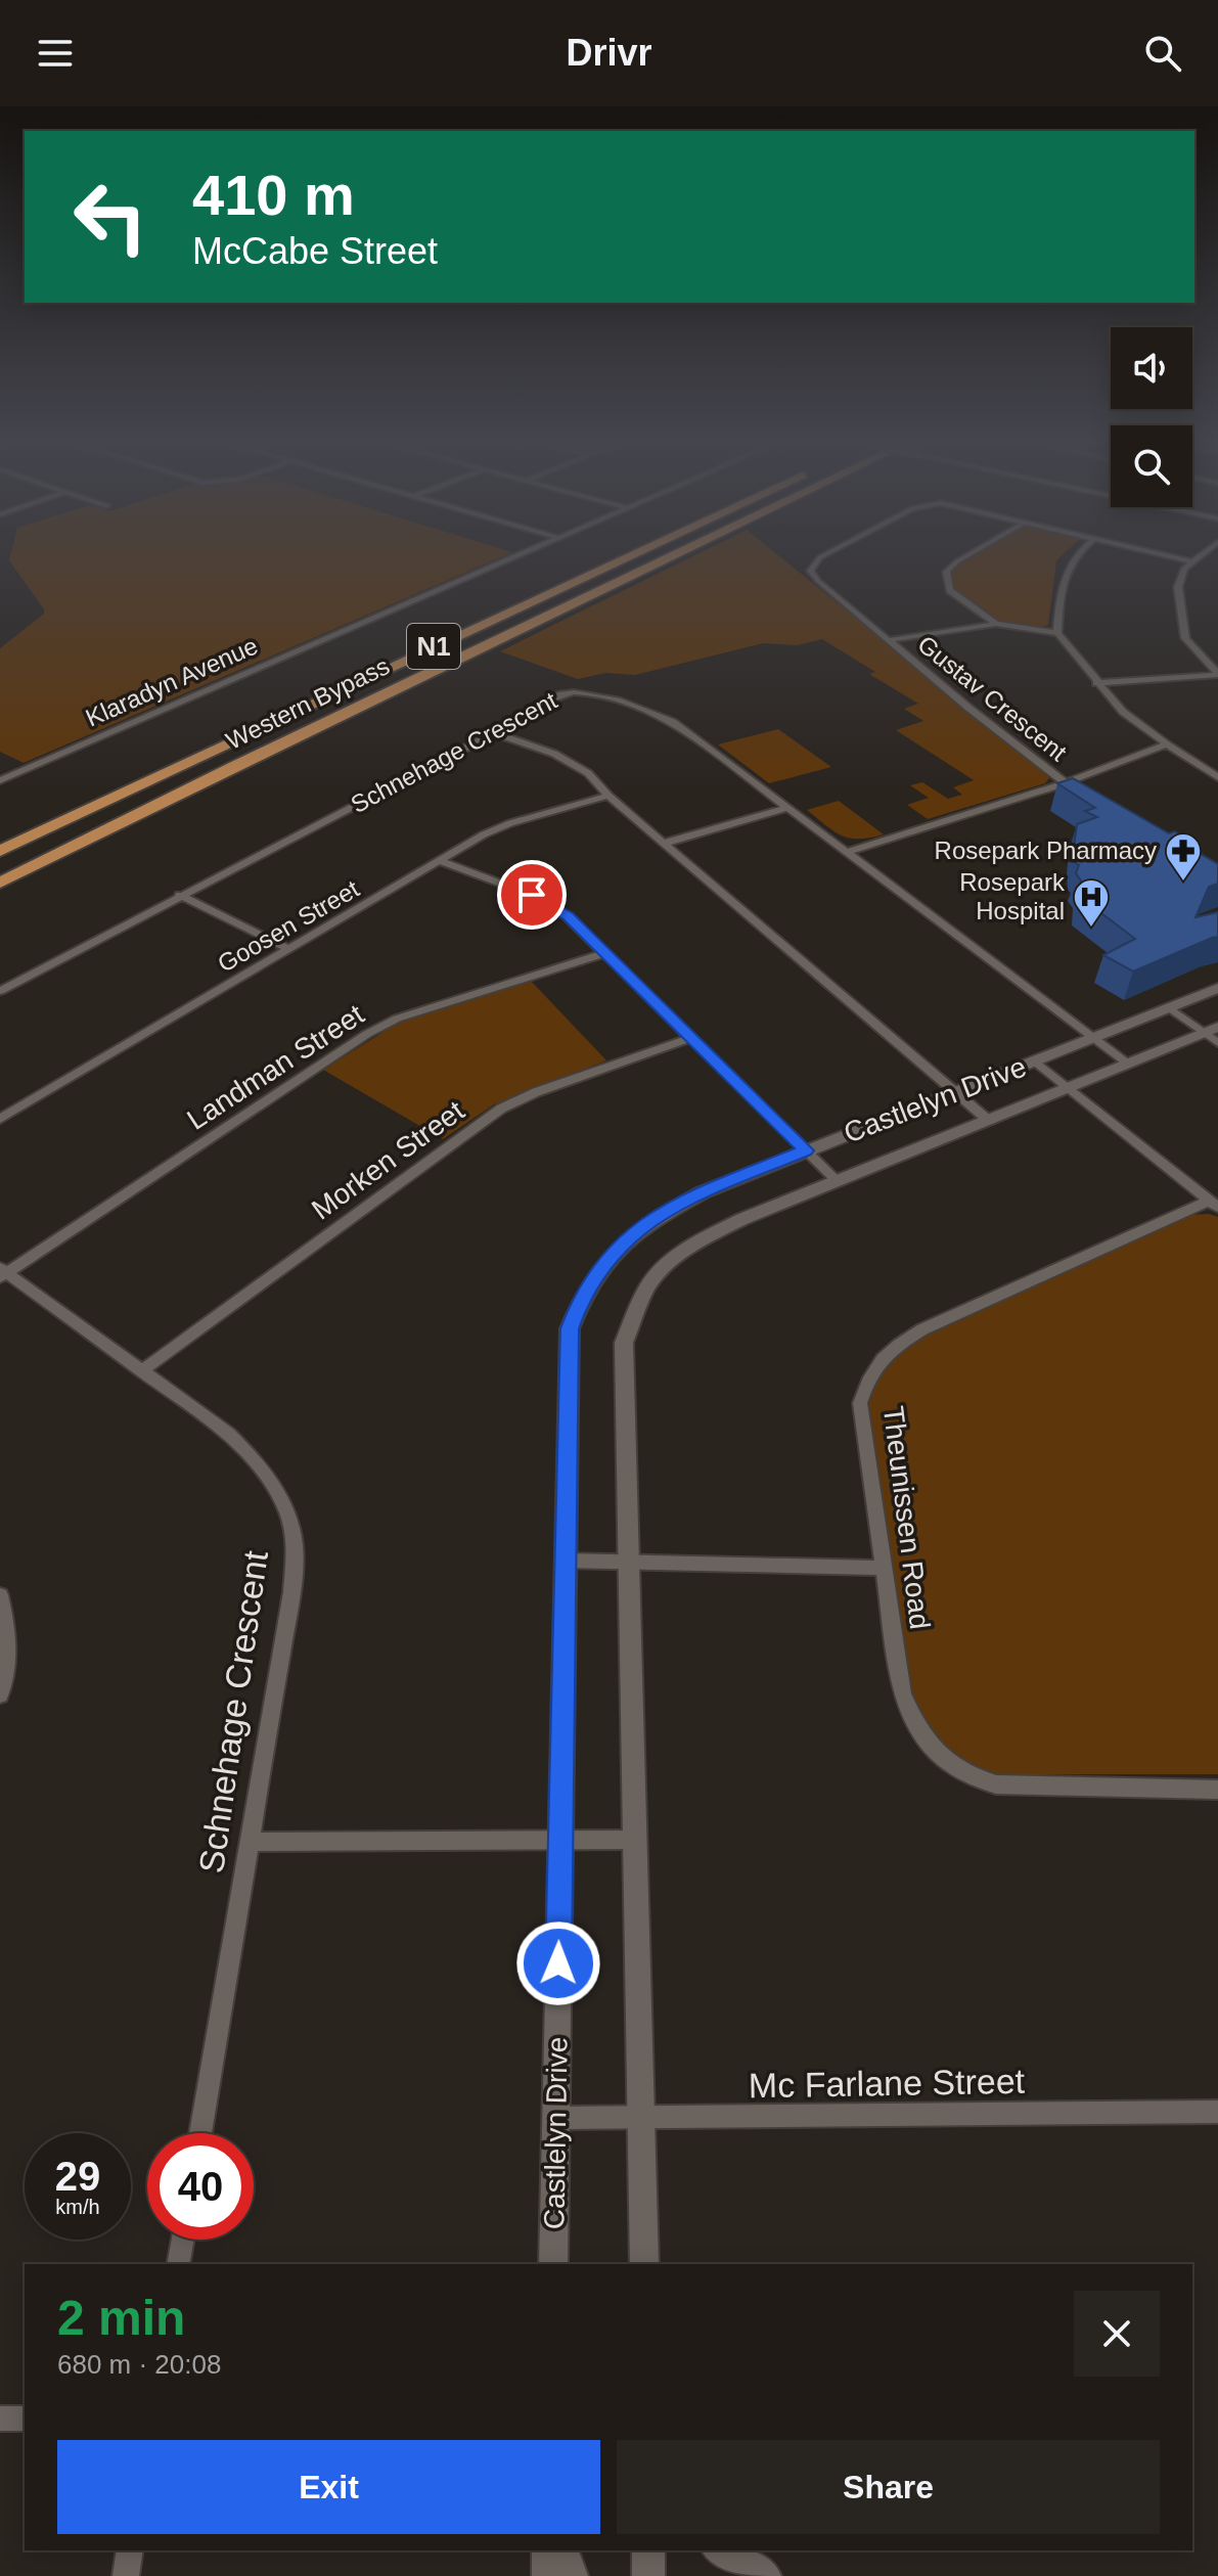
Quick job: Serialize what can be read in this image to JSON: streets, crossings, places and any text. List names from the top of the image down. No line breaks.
{"streets":{"highway":["N1","Western Bypass"],"street":["Klaradyn Avenue","Gustav Crescent","Schnehage Crescent","Goosen Street","Landman Street","Castlelyn Drive","Morken Street","Theunissen Road","Mc Farlane Street"]},"crossings":[["Schnehage Crescent","Landman Street"],["Schnehage Crescent","Castlelyn Drive"],["Schnehage Crescent","Morken Street"],["Castlelyn Drive","Mc Farlane Street"]],"places":{"pharmacy":["Rosepark Pharmacy"],"hospital":["Rosepark Hospital"]},"page":{"header":"Drivr","turn":["410 m","McCabe Street"],"speed":"29 km/h","limit":"40","heading":["2 min","680 m · 20:08"],"buttons":["Exit","Share"]}}
